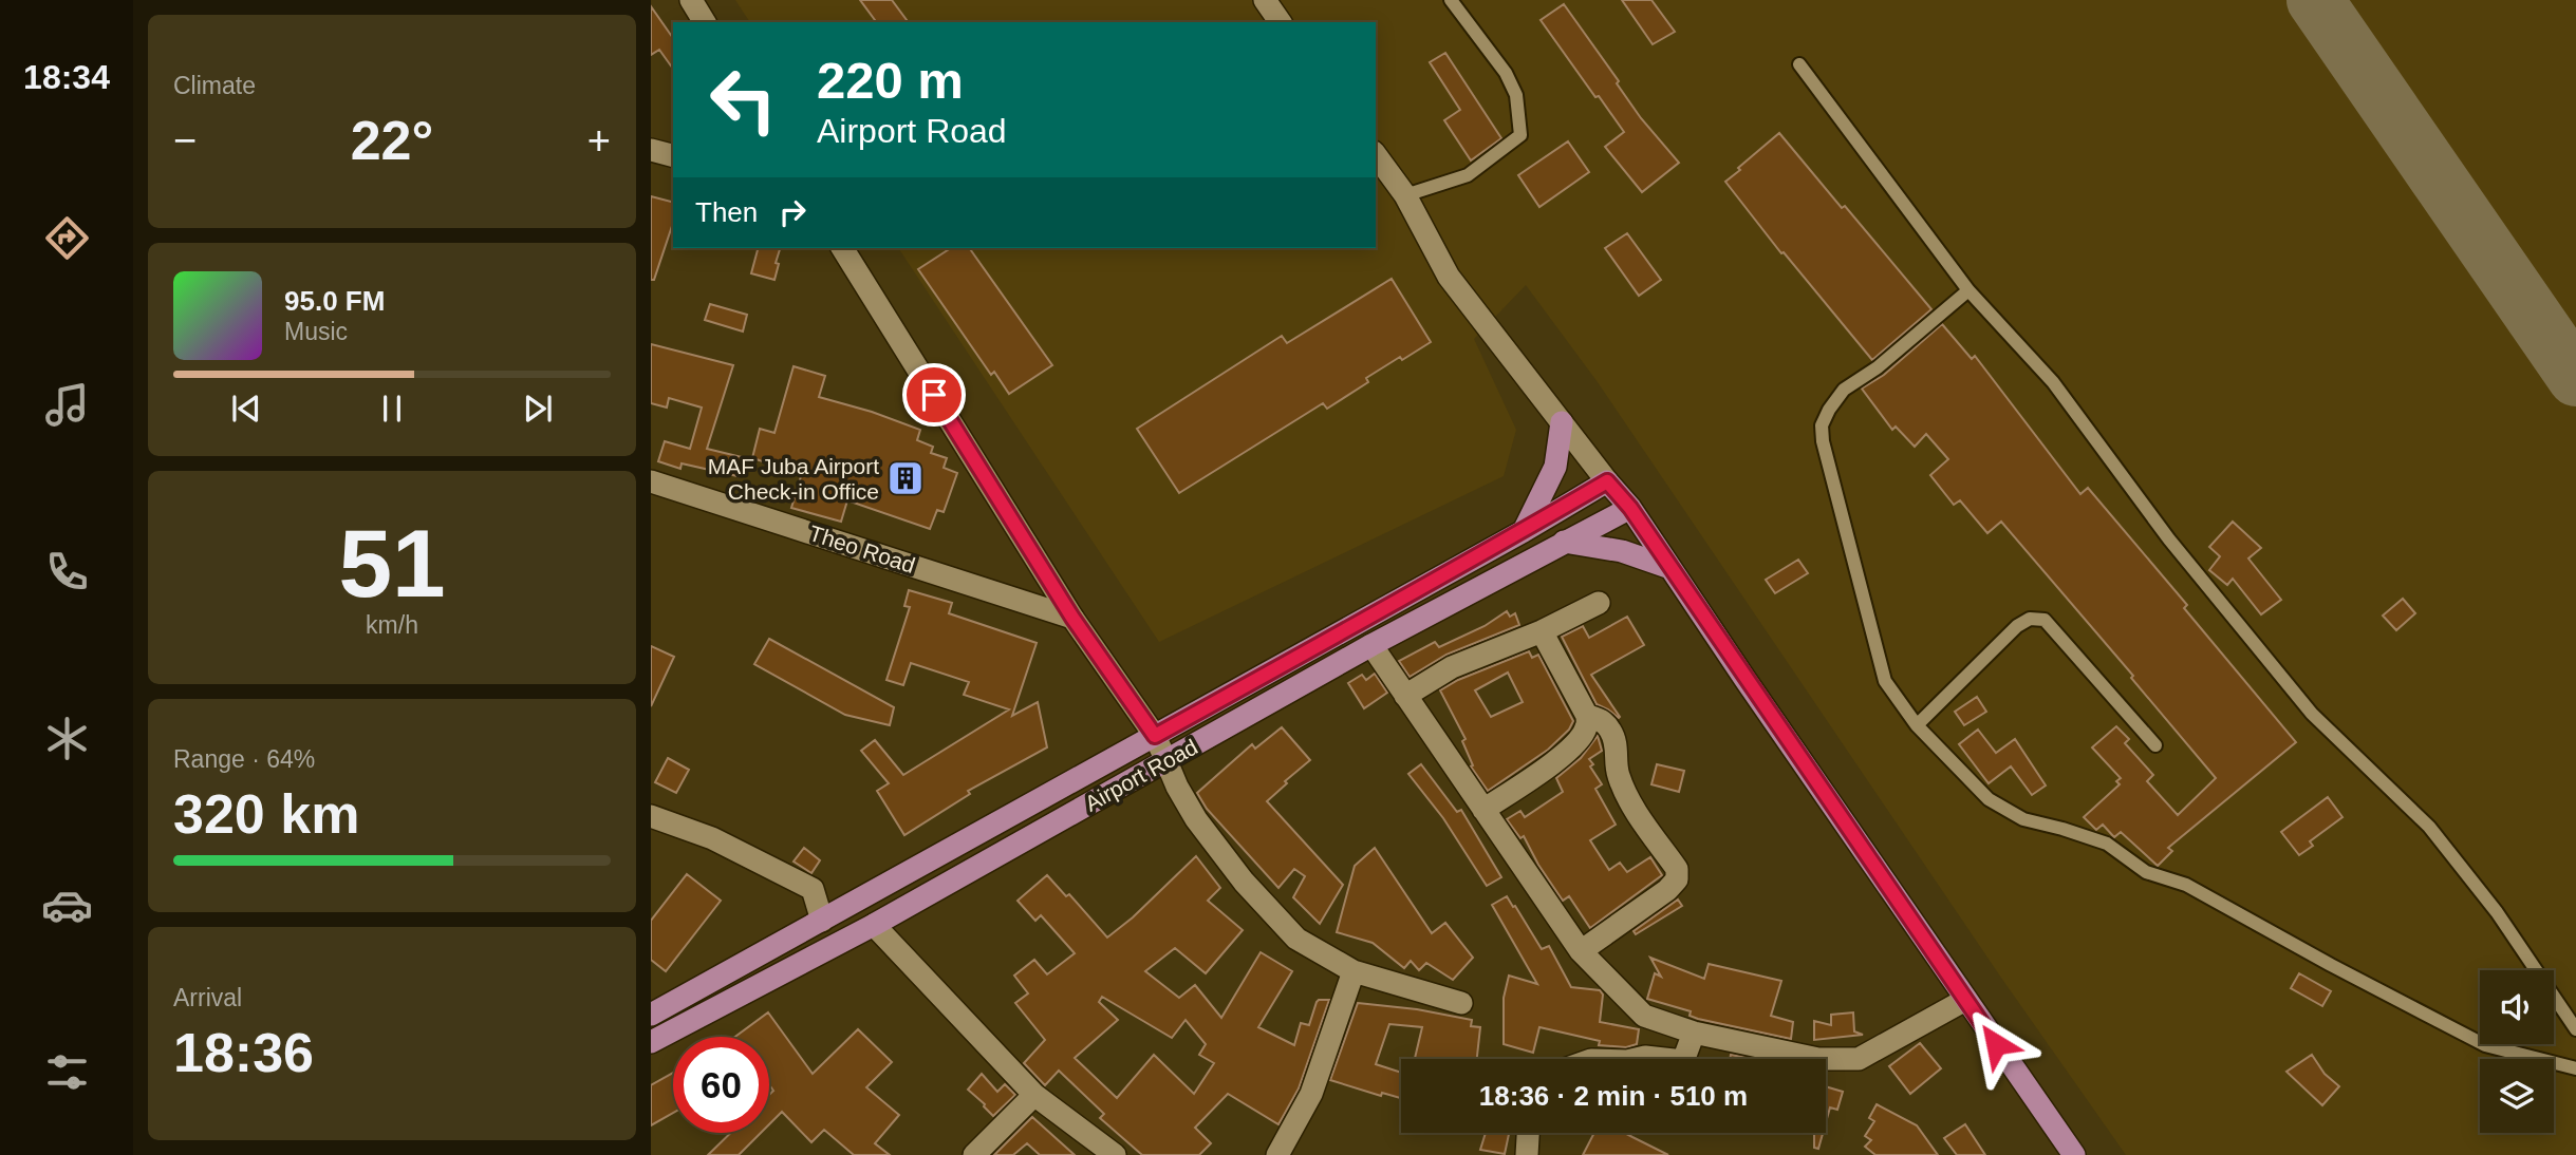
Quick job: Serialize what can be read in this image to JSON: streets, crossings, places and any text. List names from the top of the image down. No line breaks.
{"streets":{"main road":["Airport Road"],"street":["Theo Road"]},"places":{"building":["MAF Juba Airport Check-in Office"]},"page":{"tabs":"18:34","tile":["Climate",["51","km/h"],["Range · 64%","320 km"],["Arrival","18:36"]],"turn":["220 m","Airport Road"],"heat":["−","22°","+"],"then":"Then","song":["95.0 FM","Music"],"limit":"60","trip":"18:36 · 2 min · 510 m"}}
